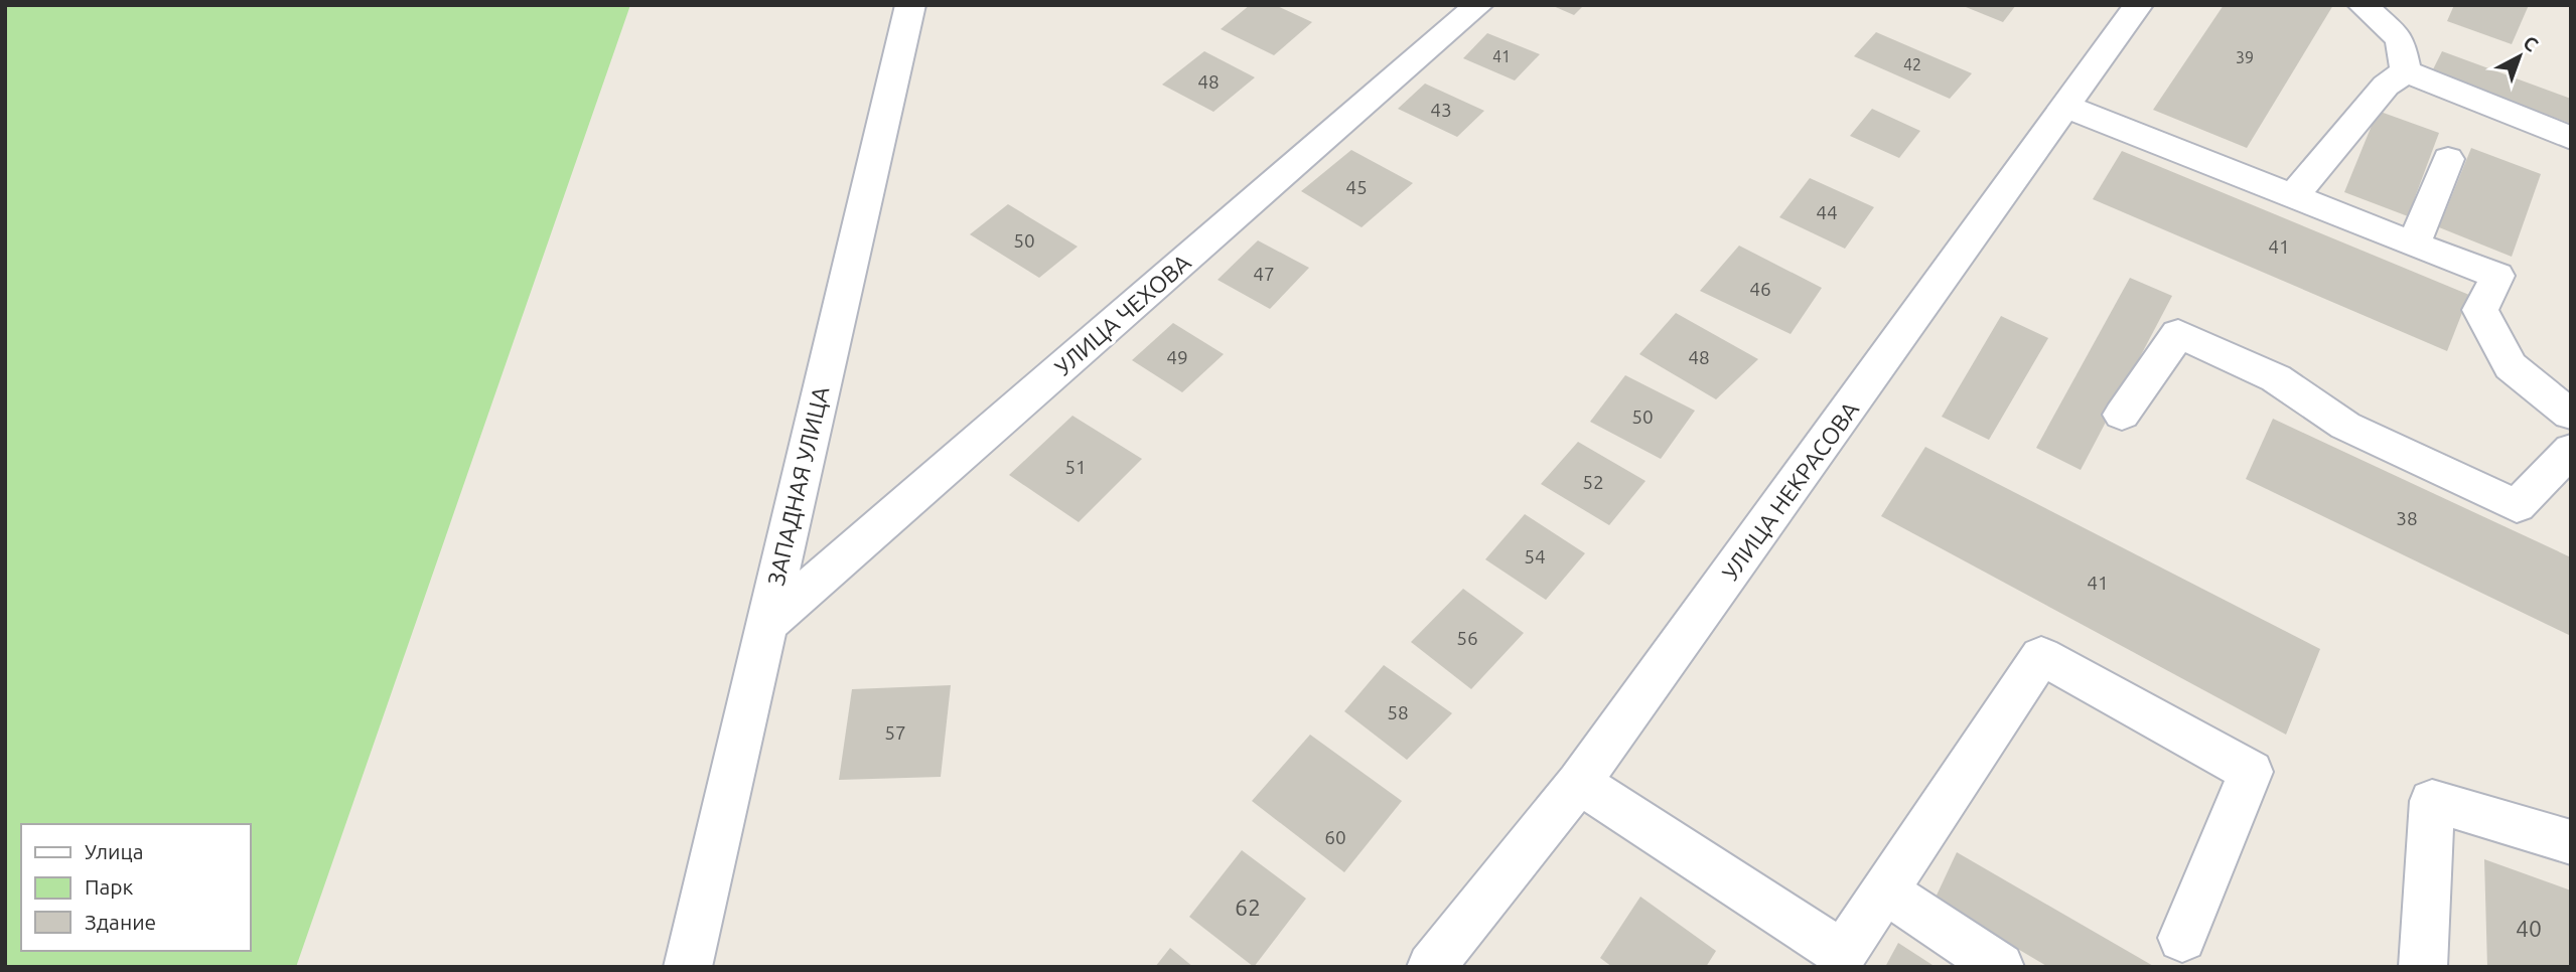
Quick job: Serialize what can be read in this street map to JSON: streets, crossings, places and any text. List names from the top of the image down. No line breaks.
{"streets":{"street":["УЛИЦА ЧЕХОВА","ЗАПАДНАЯ УЛИЦА","УЛИЦА НЕКРАСОВА"]},"crossings":[["УЛИЦА ЧЕХОВА","ЗАПАДНАЯ УЛИЦА"]],"house_numbers":["41","39","42","48","43","45","44","50","41","47","46","49","48","50","51","52","38","54","41","56","58","57","60","62","40"],"legend":["Улица","Парк","Здание"],"north":"top right"}
